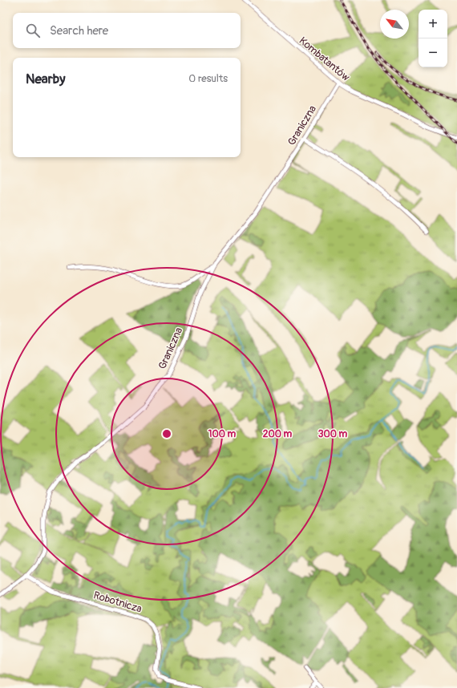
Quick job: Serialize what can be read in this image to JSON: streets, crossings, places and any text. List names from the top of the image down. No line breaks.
{"streets":{"street":["Kombatantów","Graniczna","Robotnicza"]},"crossings":[["Kombatantów","Graniczna"],["Graniczna","Robotnicza"]],"north":"top left","page":{"map_buttons":["+","−"],"search":"Search here","heading":["Nearby","0 results"]},"rings":["100 m","200 m","300 m"]}
